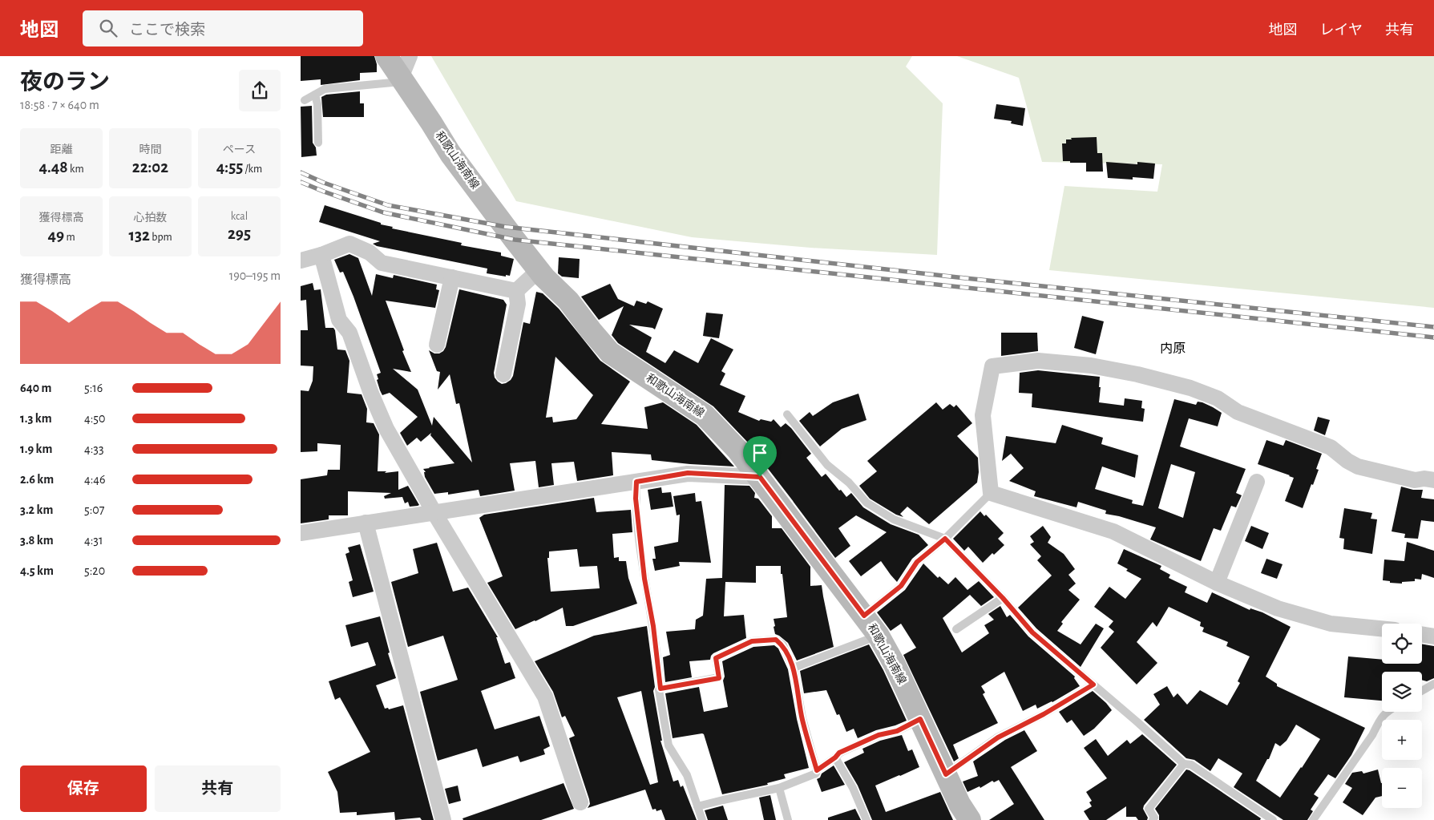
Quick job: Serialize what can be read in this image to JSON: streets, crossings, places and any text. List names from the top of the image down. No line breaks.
{"streets":{"main road":["和歌山海南線"]},"districts":["内原"],"page":{"header":"地図","search":"ここで検索","nav":["地図","レイヤ","共有"],"heading":["夜のラン","18:58 · 7 × 640 m"],"stats":[["距離","4.48 km"],["時間","22:02"],["ペース","4:55 /km"],["獲得標高","49 m"],["心拍数","132 bpm"],["kcal","295"]],"chart":["獲得標高","190–195 m"],"list":[{"name":"640 m","note":"5:16"},{"name":"1.3 km","note":"4:50"},{"name":"1.9 km","note":"4:33"},{"name":"2.6 km","note":"4:46"},{"name":"3.2 km","note":"5:07"},{"name":"3.8 km","note":"4:31"},{"name":"4.5 km","note":"5:20"}],"map_buttons":["+","−"],"buttons":["保存","共有"]}}
